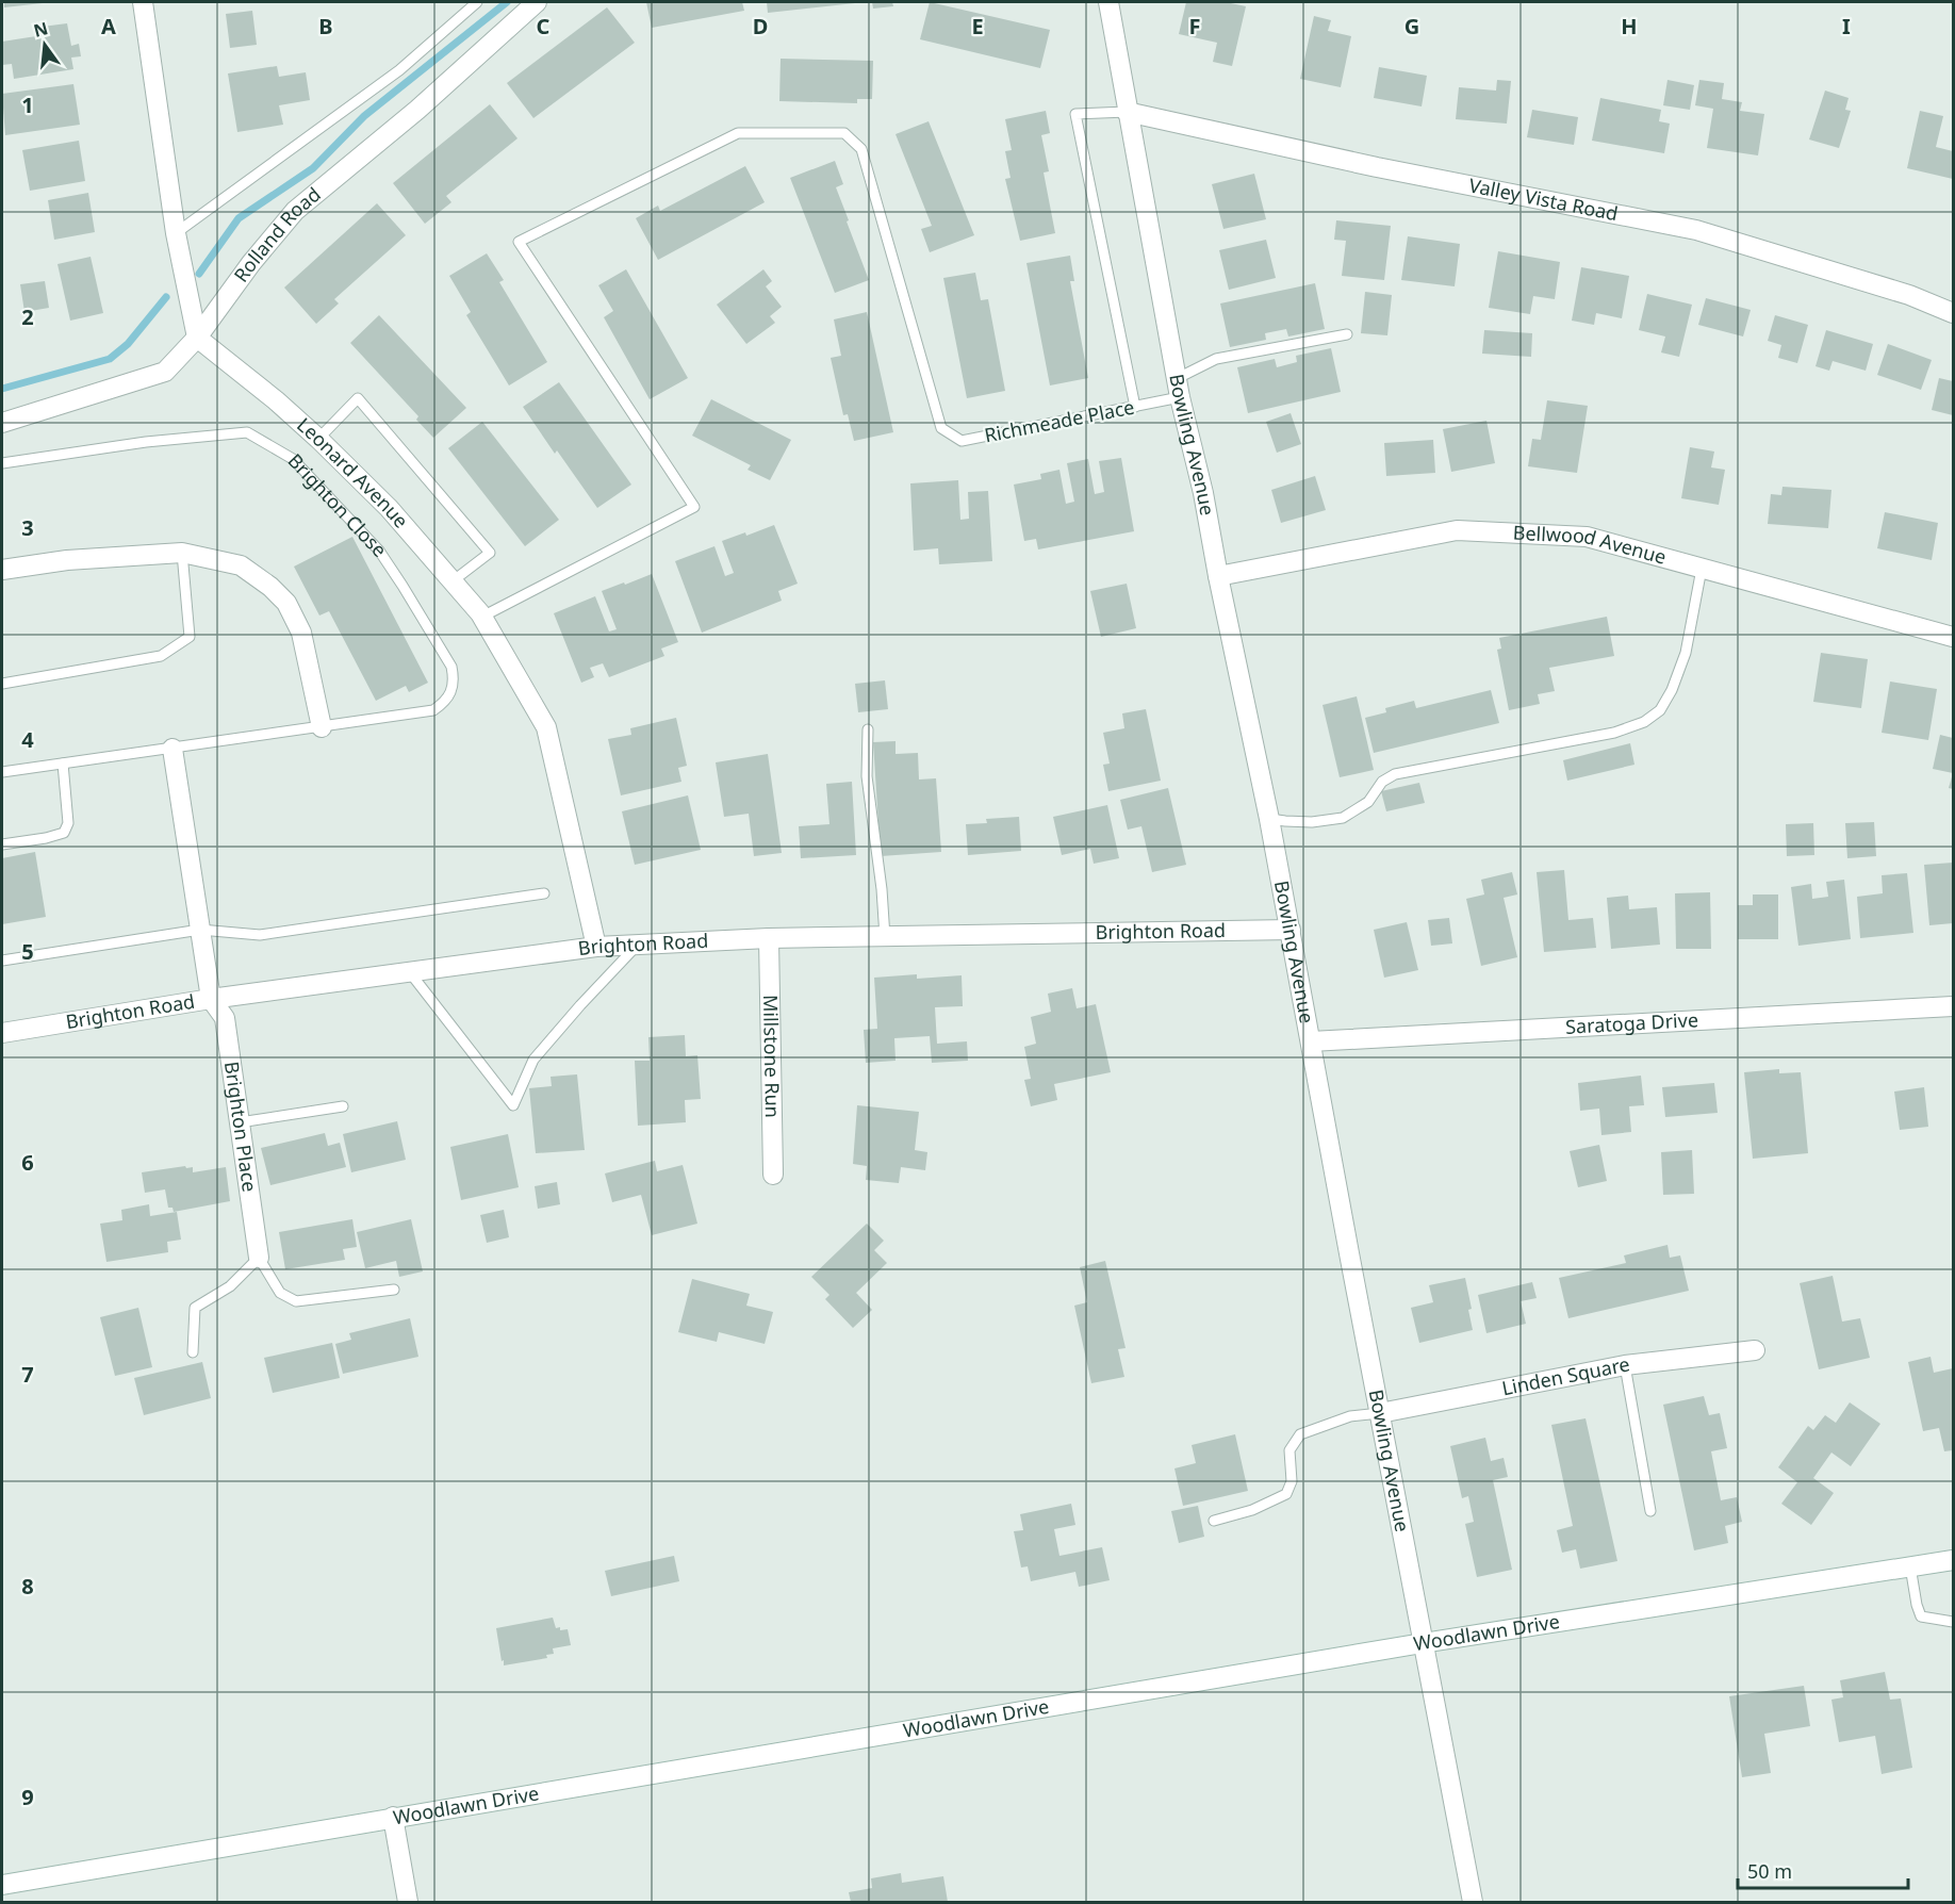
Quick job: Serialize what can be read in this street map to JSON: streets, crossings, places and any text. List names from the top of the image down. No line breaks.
{"streets":{"street":["Valley Vista Road","Rolland Road","Bowling Avenue","Leonard Avenue","Bellwood Avenue","Brighton Road","Saratoga Drive","Millstone Run","Brighton Place","Linden Square","Woodlawn Drive"],"lane":["Richmeade Place","Brighton Close"]},"crossings":[["Valley Vista Road","Bowling Avenue"],["Rolland Road","Leonard Avenue"],["Richmeade Place","Bowling Avenue"],["Richmeade Place","Leonard Avenue"],["Bowling Avenue","Bellwood Avenue"],["Bowling Avenue","Brighton Road"],["Bowling Avenue","Saratoga Drive"],["Bowling Avenue","Linden Square"],["Bowling Avenue","Woodlawn Drive"],["Leonard Avenue","Brighton Road"],["Brighton Close","Brighton Place"],["Brighton Road","Millstone Run"],["Brighton Road","Brighton Place"]],"scale_bar":"50 m","north":"top","grid":{"columns":["A","B","C","D","E","F","G","H","I"],"rows":["1","2","3","4","5","6","7","8","9"]}}
